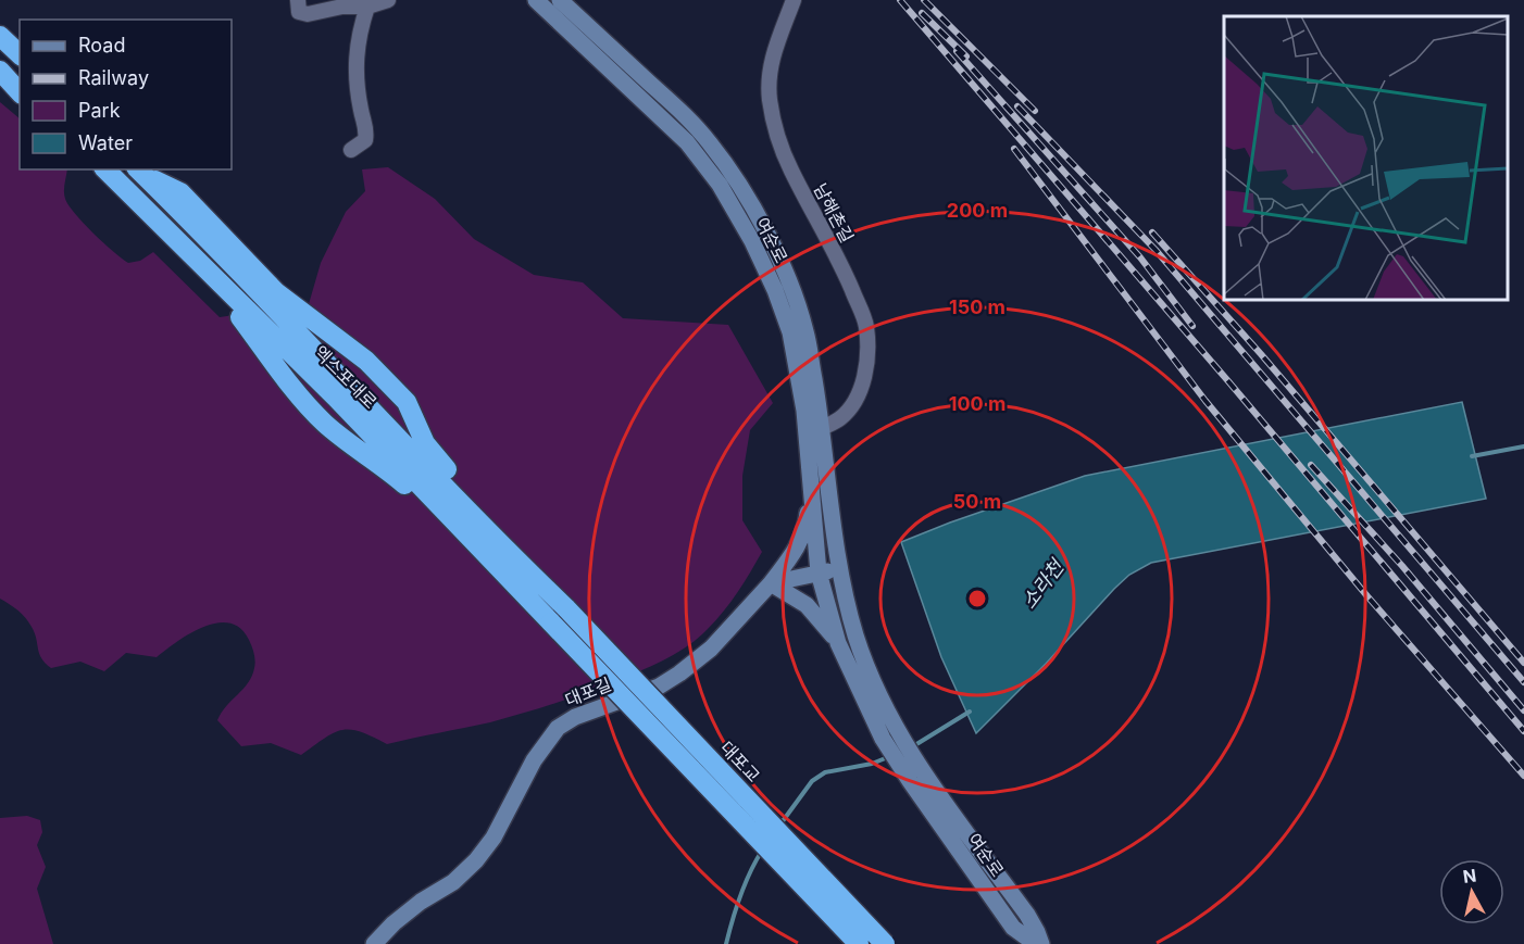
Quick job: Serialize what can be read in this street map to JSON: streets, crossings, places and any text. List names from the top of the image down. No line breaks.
{"streets":{"highway":["엑스포대로","대포교"],"street":["남해촌길","여순로","대포길"]},"crossings":[["남해촌길","여순로"],["여순로","대포길"],["엑스포대로","대포교"]],"water":["소라천"],"legend":["Road","Railway","Park","Water"],"north":"top","rings":["200 m","150 m","100 m","50 m"]}
